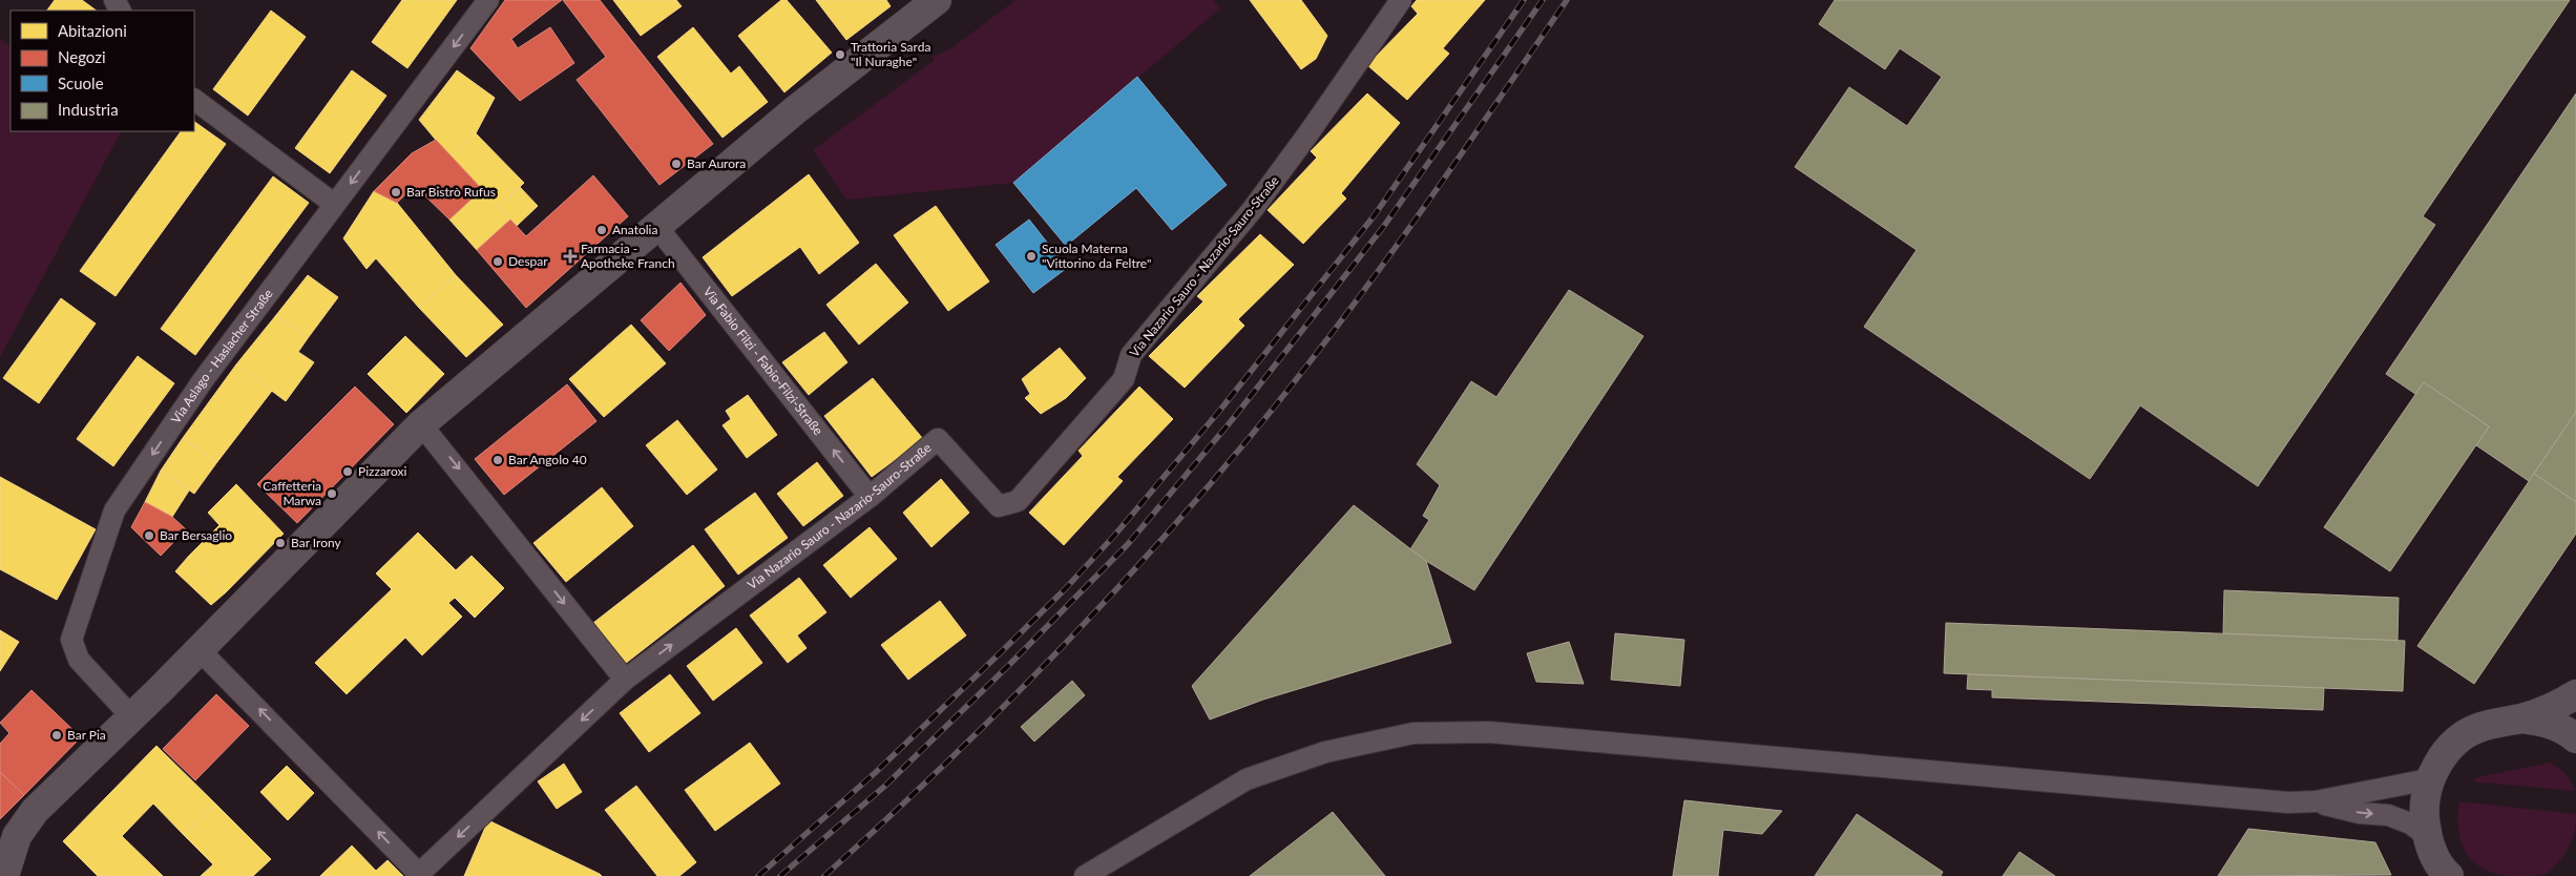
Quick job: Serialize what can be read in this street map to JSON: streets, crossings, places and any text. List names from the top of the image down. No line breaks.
{"streets":{"street":["Via Nazario Sauro - Nazario-Sauro-Straße","Via Aslago - Haslacher Straße","Via Fabio Filzi - Fabio-Filzi-Straße"]},"crossings":[["Via Nazario Sauro - Nazario-Sauro-Straße","Via Fabio Filzi - Fabio-Filzi-Straße"]],"one_way":["Via Fabio Filzi - Fabio-Filzi-Straße"],"places":{"other":["Trattoria Sarda \"Il Nuraghe\"","Bar Aurora","Bar Bistrò Rufus","Anatolia","Scuola Materna \"Vittorino da Feltre\"","Despar","Bar Angolo 40","Pizzaroxi","Caffetteria Marwa","Bar Bersaglio","Bar Irony","Bar Pia"],"health":["Farmacia - Apotheke Franch"]},"legend":["Abitazioni","Negozi","Scuole","Industria"]}
